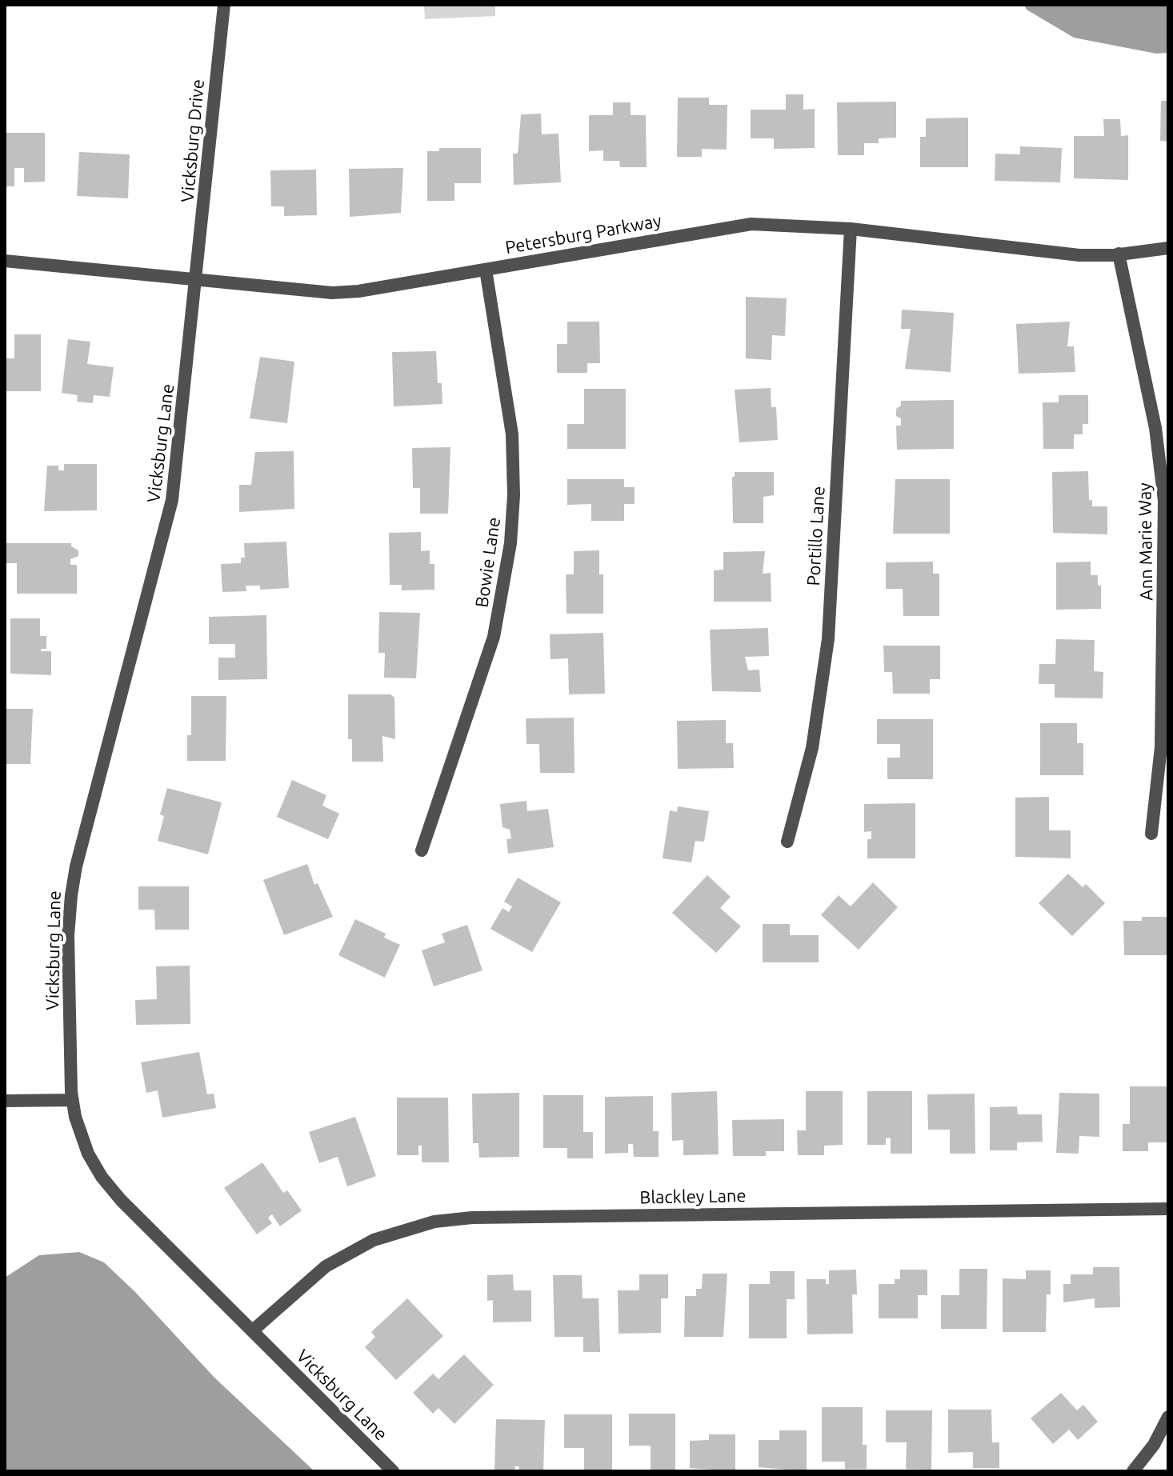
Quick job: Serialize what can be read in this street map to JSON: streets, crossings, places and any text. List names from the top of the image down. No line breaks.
{"streets":{"street":["Vicksburg Drive","Petersburg Parkway","Vicksburg Lane","Portillo Lane","Ann Marie Way","Bowie Lane","Blackley Lane"]},"crossings":[["Vicksburg Drive","Petersburg Parkway"],["Vicksburg Drive","Vicksburg Lane"],["Petersburg Parkway","Vicksburg Lane"],["Petersburg Parkway","Portillo Lane"],["Petersburg Parkway","Ann Marie Way"],["Petersburg Parkway","Bowie Lane"],["Vicksburg Lane","Blackley Lane"]]}
